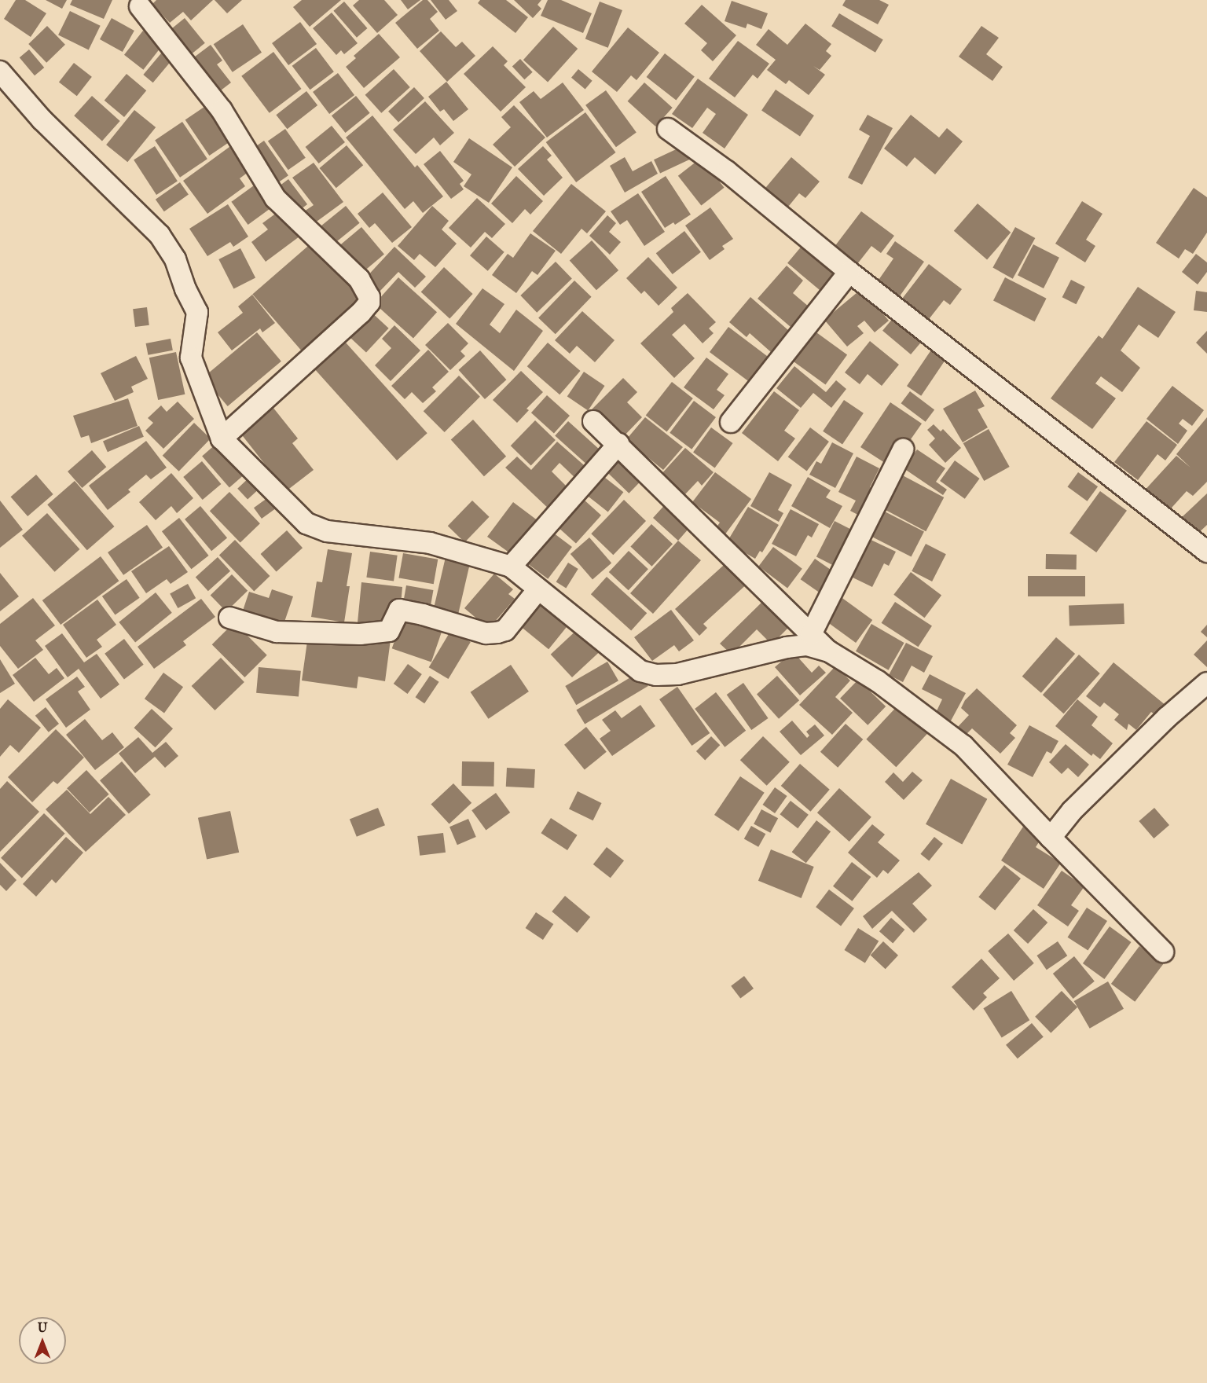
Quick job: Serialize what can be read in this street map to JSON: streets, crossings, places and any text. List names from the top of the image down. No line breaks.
{"north":"top"}
